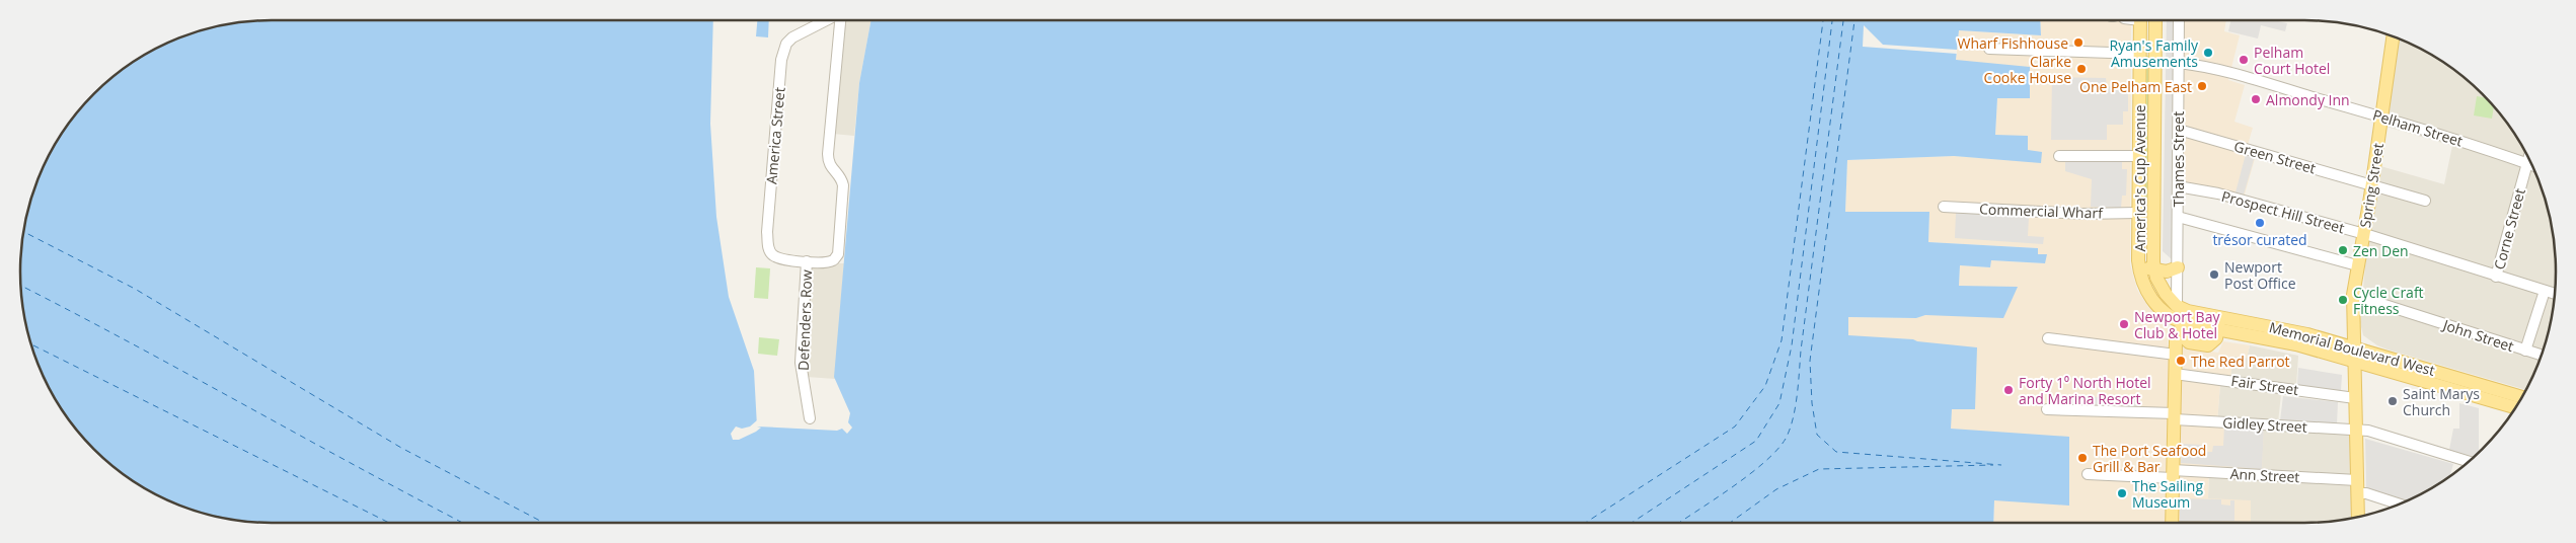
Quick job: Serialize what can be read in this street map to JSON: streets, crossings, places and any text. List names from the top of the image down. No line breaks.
{"streets":{"main road":["America's Cup Avenue","Spring Street","Memorial Boulevard West"],"street":["Pelham Street","America Street","Green Street","Thames Street","Commercial Wharf","Prospect Hill Street","Corne Street","Defenders Row","John Street","Fair Street","Gidley Street","Ann Street"]},"crossings":[["Pelham Street","Thames Street"],["Pelham Street","Spring Street"],["Pelham Street","Corne Street"],["America Street","Defenders Row"],["Green Street","Thames Street"],["Green Street","Spring Street"],["Thames Street","America's Cup Avenue"],["Thames Street","Prospect Hill Street"],["America's Cup Avenue","Commercial Wharf"],["America's Cup Avenue","Memorial Boulevard West"],["Spring Street","Prospect Hill Street"],["Spring Street","John Street"],["Spring Street","Memorial Boulevard West"],["Spring Street","Fair Street"],["Spring Street","Gidley Street"],["Spring Street","Ann Street"],["Prospect Hill Street","Corne Street"]],"places":["Wharf Fishhouse","Ryan's Family Amusements","Pelham Court Hotel","Clarke Cooke House","One Pelham East","Almondy Inn","trésor curated","Zen Den","Newport Post Office","Cycle Craft Fitness","Newport Bay Club & Hotel","The Red Parrot","Forty 1⁰ North Hotel and Marina Resort","Saint Marys Church","The Port Seafood Grill & Bar","The Sailing Museum"]}
